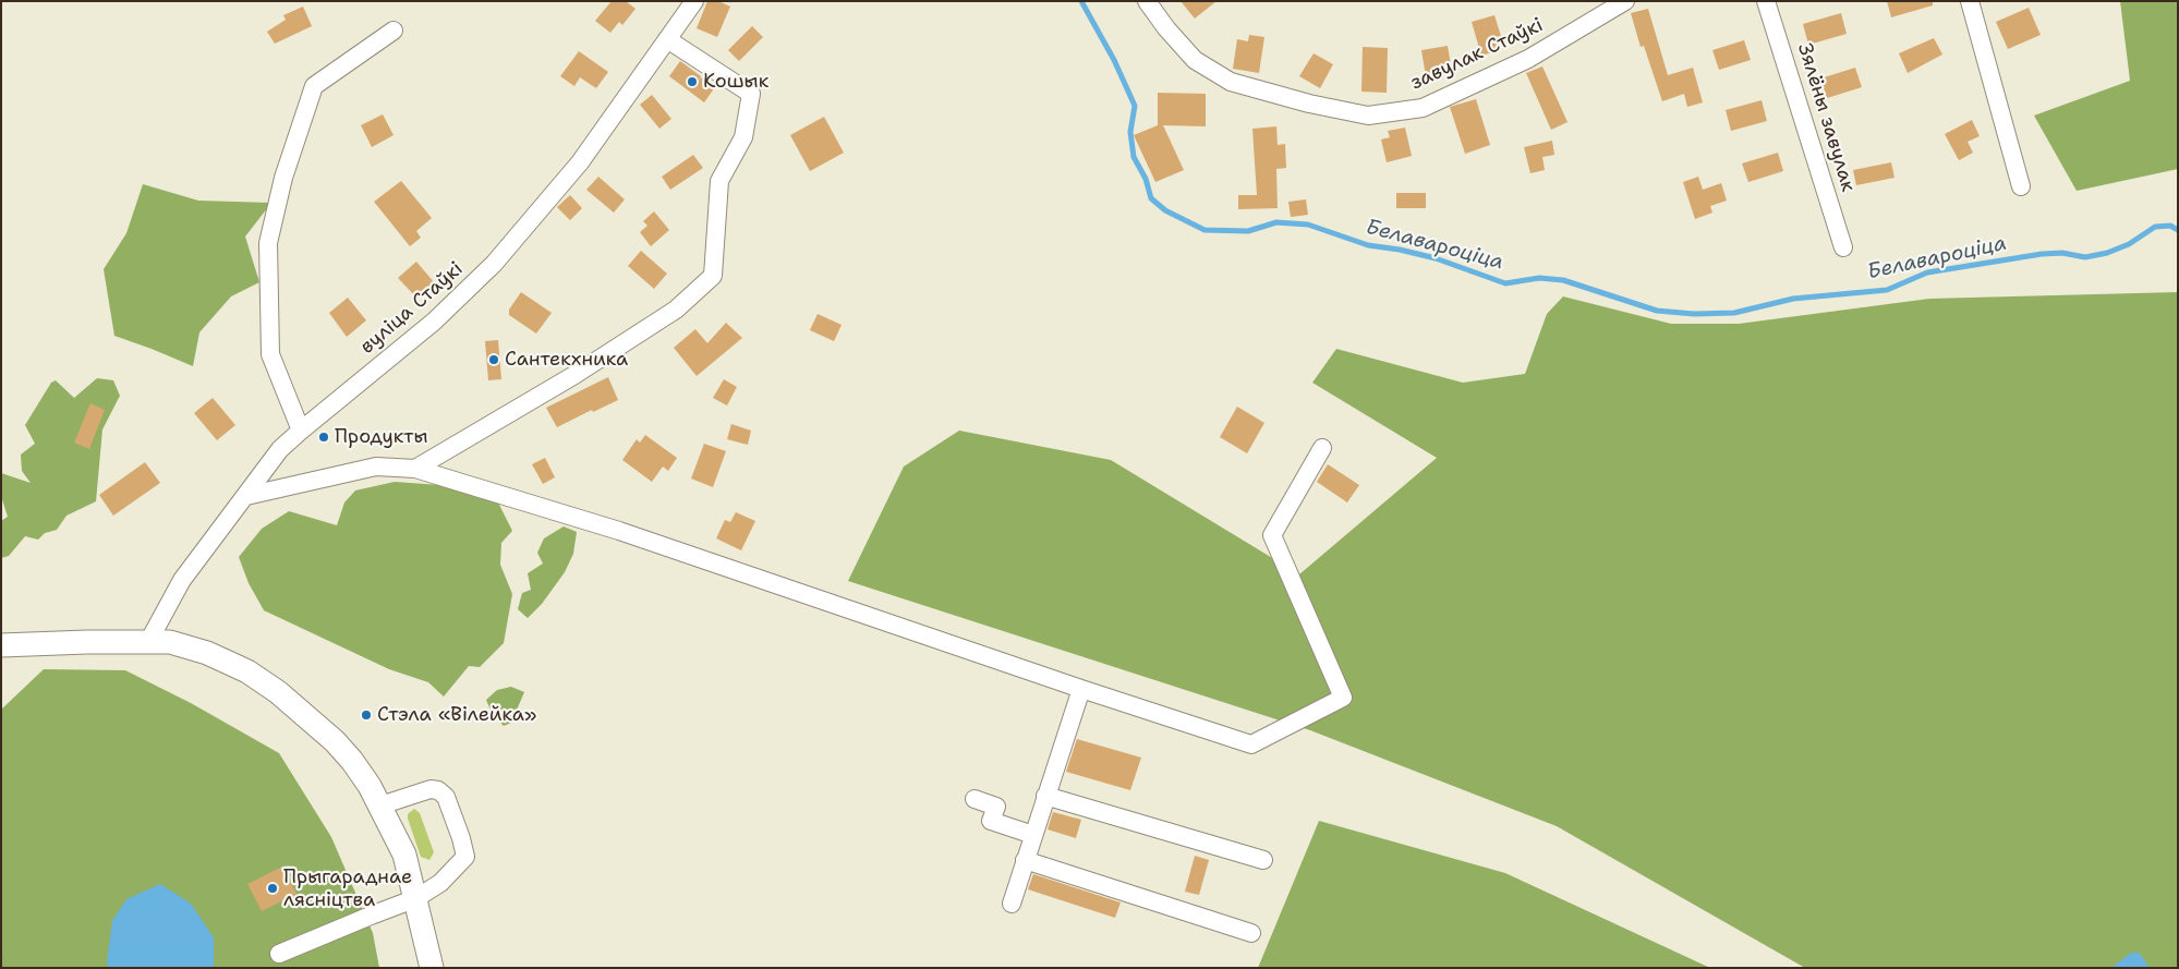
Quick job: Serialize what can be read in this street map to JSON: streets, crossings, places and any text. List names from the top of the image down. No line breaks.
{"streets":{"street":["завулак Стаўкі","Зялёны завулак","вуліца Стаўкі"]},"water":["Белавароціца"],"places":["Кошык","Сантекхника","Продукты","Стэла «Вілейка»","Прыгараднае лясніцтва"]}
